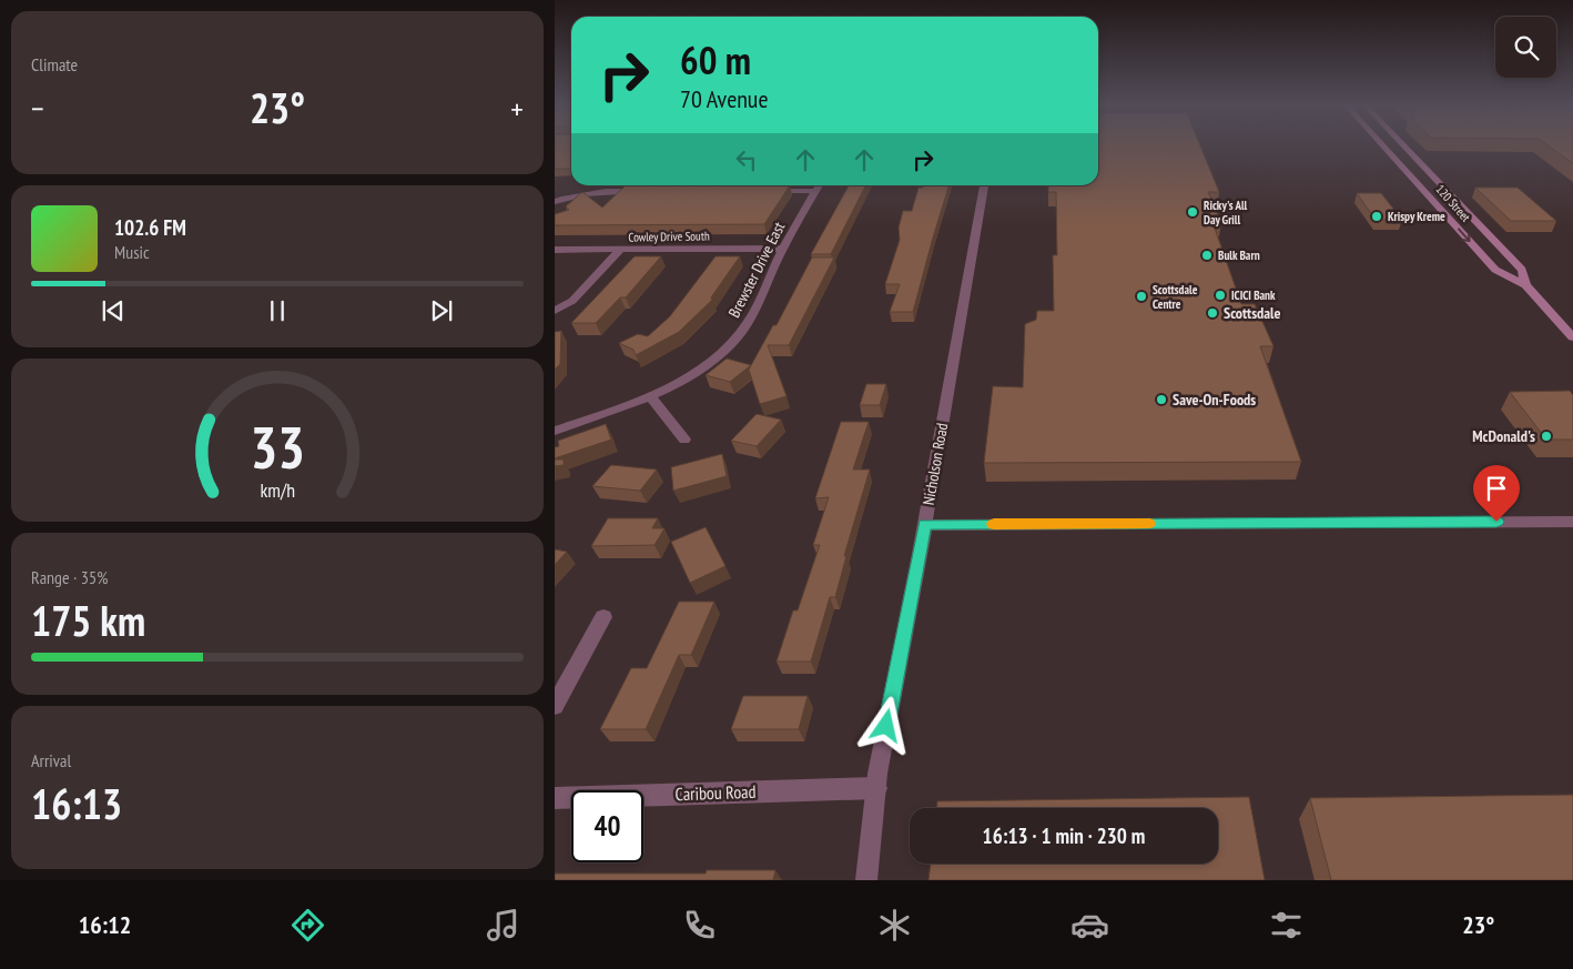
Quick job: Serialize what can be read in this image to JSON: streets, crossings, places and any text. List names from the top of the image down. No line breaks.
{"streets":{"main road":["120 Street"],"street":["Cowley Drive South","Brewster Drive East","Nicholson Road","Caribou Road"]},"crossings":[["Cowley Drive South","Brewster Drive East"],["Nicholson Road","Caribou Road"]],"places":["Ricky's All Day Grill","Krispy Kreme","Bulk Barn","ICICI Bank","Scottsdale Centre","Scottsdale","Save-On-Foods","McDonald's"],"page":{"tile":["Climate",["Range · 35%","175 km"],["Arrival","16:13"]],"turn":["60 m","70 Avenue"],"heat":["−","23°","+"],"song":["102.6 FM","Music"],"limit":"40","trip":"16:13 · 1 min · 230 m","tabs":["16:12","23°"],"gauge":["33","km/h"]}}
